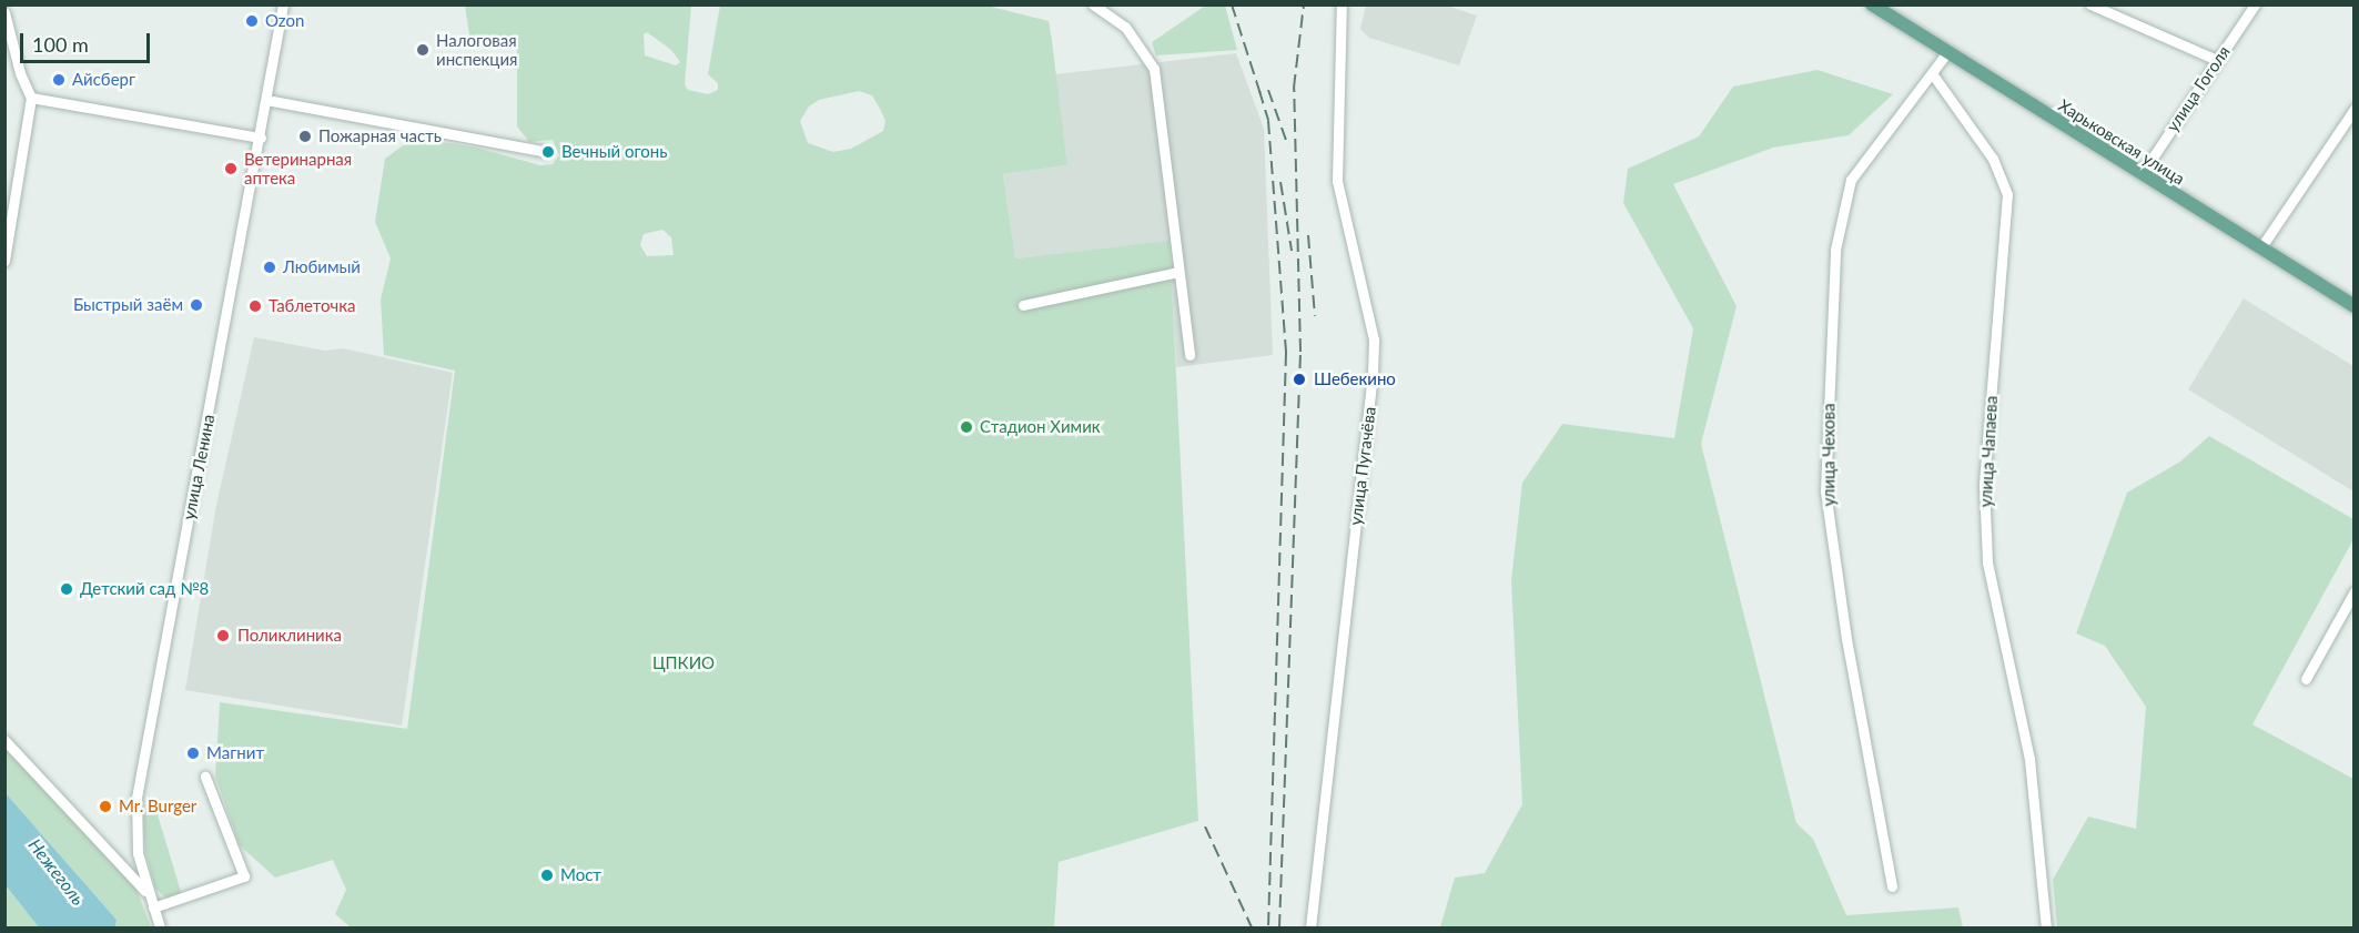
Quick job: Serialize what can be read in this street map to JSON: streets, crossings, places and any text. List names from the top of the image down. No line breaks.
{"streets":{"main road":["Харьковская улица"],"street":["улица Гоголя","улица Чапаева","улица Чехова","улица Пугачёва","улица Ленина"]},"crossings":[["улица Гоголя","Харьковская улица"],["Харьковская улица","улица Чехова"],["улица Чапаева","улица Чехова"]],"water":["Нежеголь"],"parks":["ЦПКИО"],"places":["Ozon","Налоговая инспекция","Айсберг","Пожарная часть","Вечный огонь","Ветеринарная аптека","Любимый","Быстрый заём","Таблеточка","Шебекино","Стадион Химик","Детский сад №8","Поликлиника","Магнит","Mr. Burger","Мост"],"scale_bar":"100 m"}
